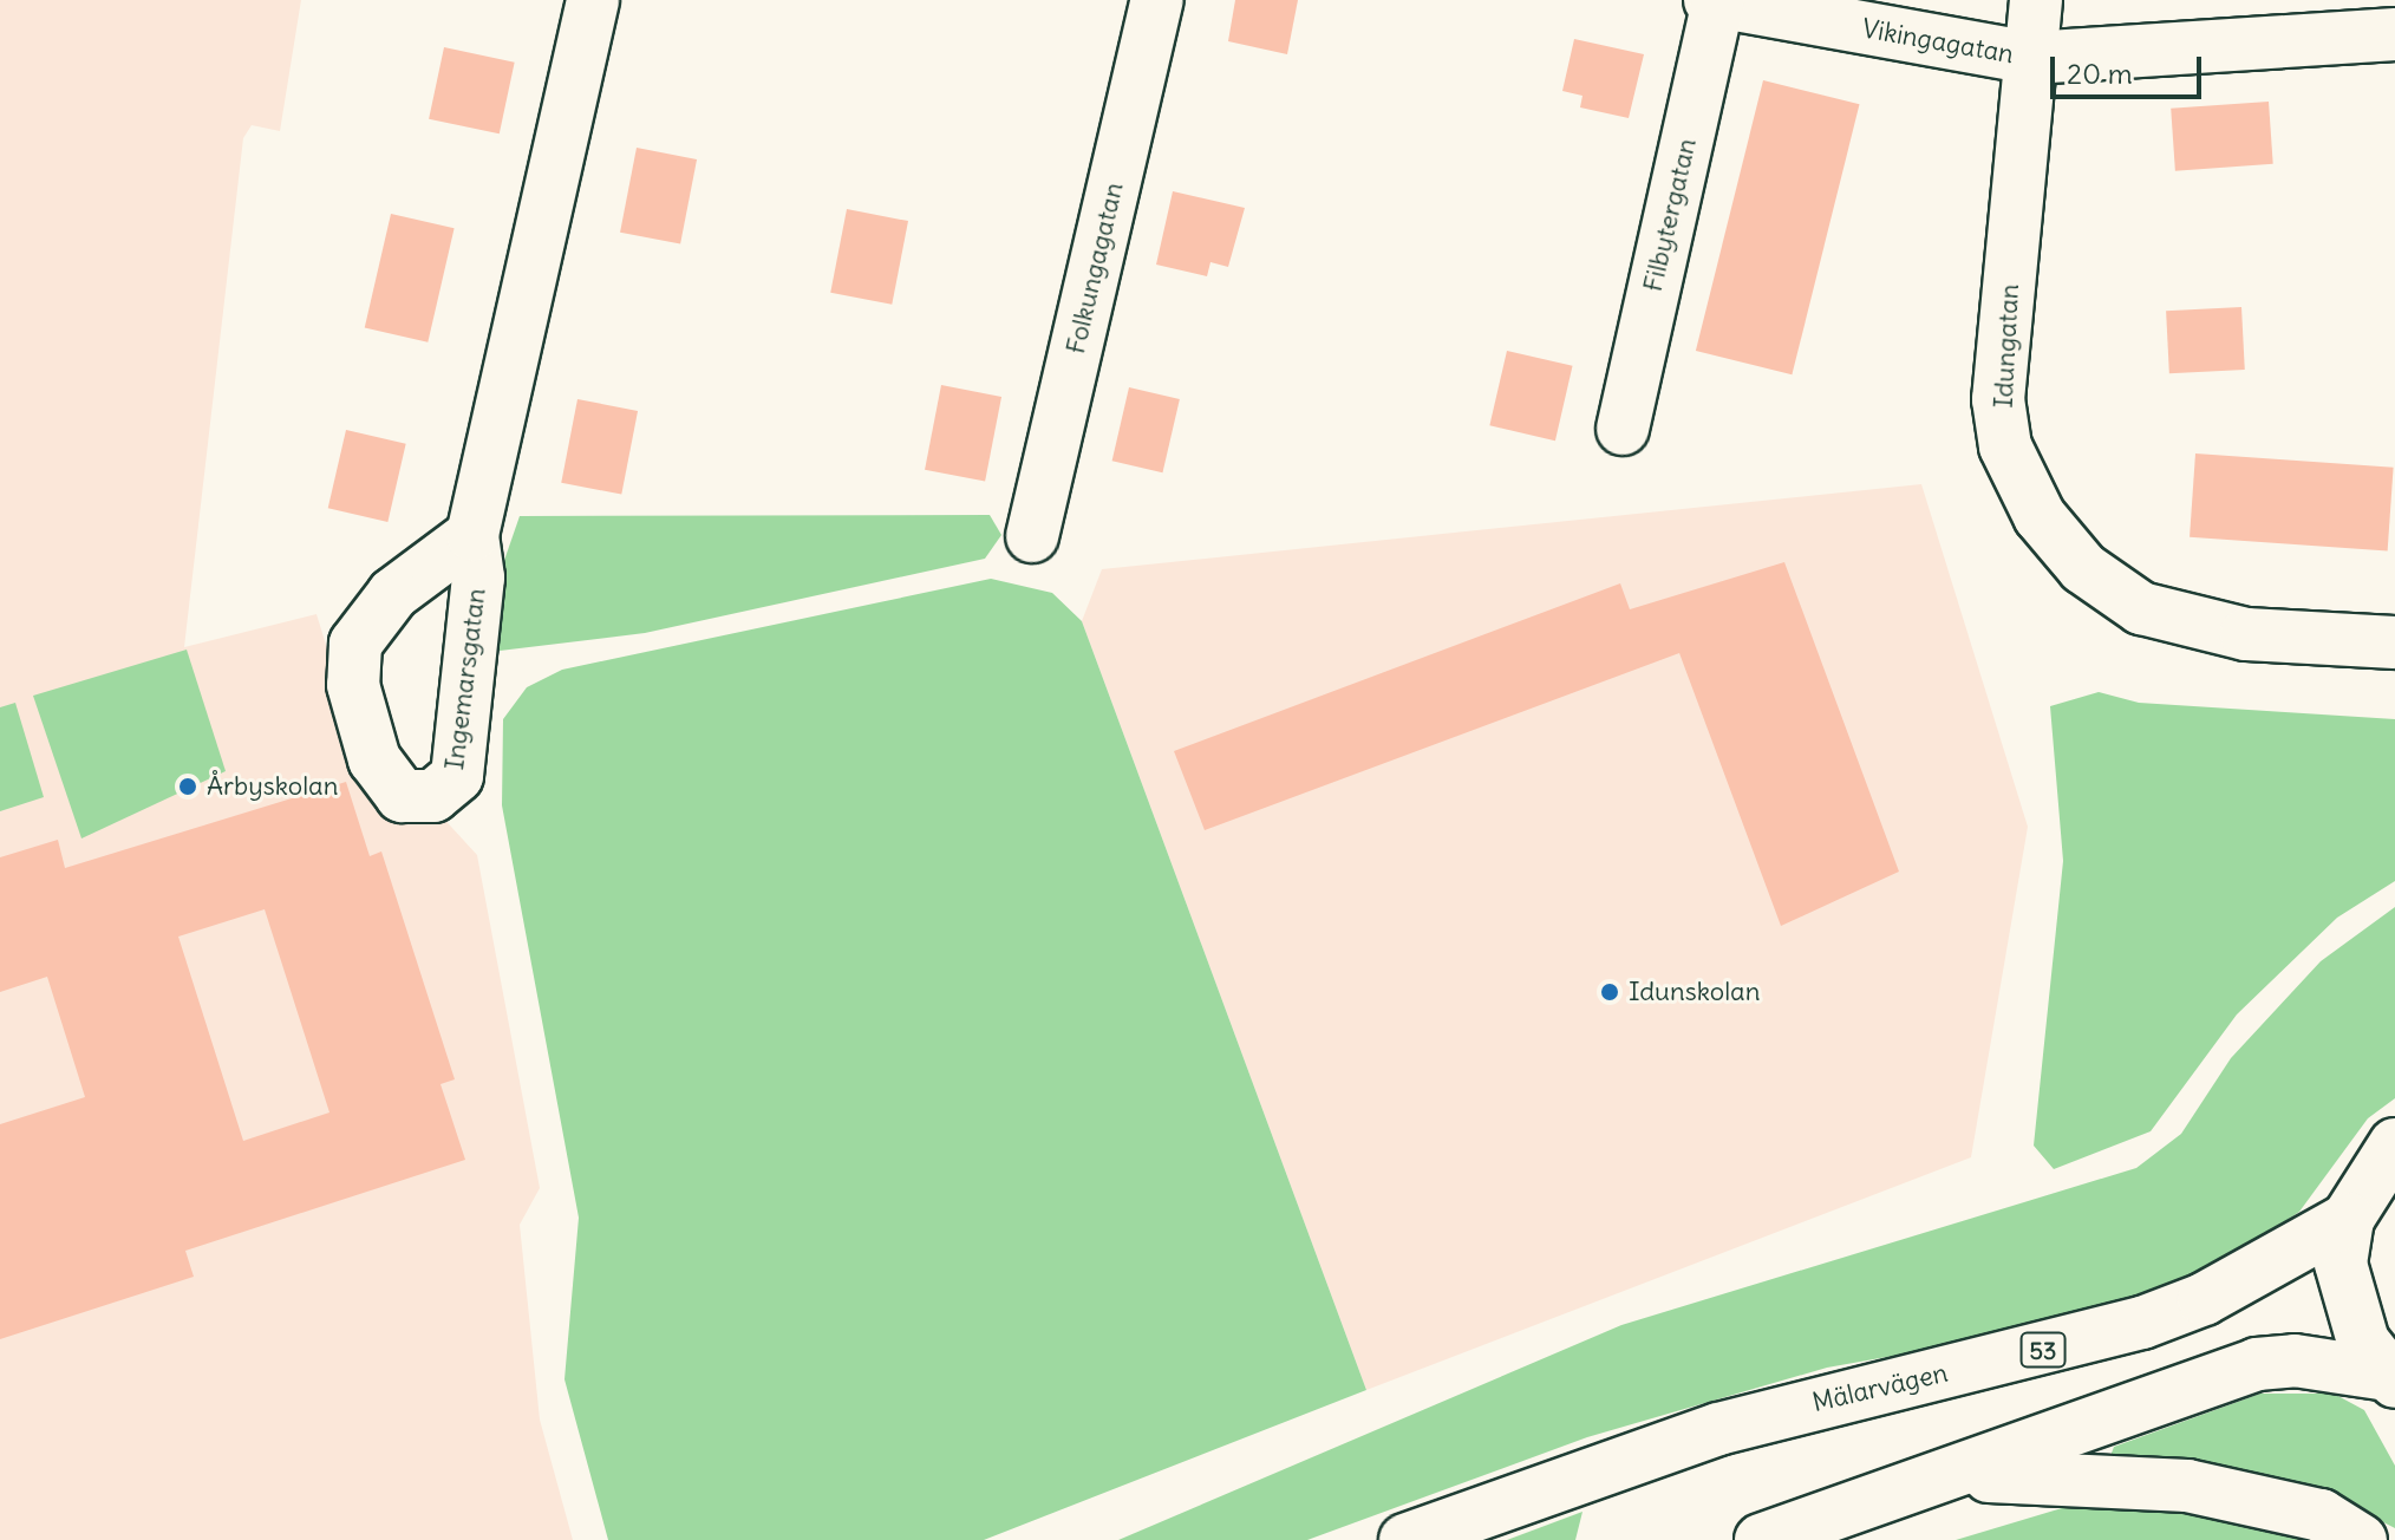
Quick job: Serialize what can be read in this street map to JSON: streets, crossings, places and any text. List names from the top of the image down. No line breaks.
{"streets":{"street":["Vikingagatan","Filbytergatan","Folkungagatan","Idungatan","53","Mälarvägen"]},"crossings":[["Vikingagatan","Filbytergatan"],["Vikingagatan","Idungatan"],["53","Mälarvägen"]],"places":["Årbyskolan","Idunskolan"],"scale_bar":"20 m"}
